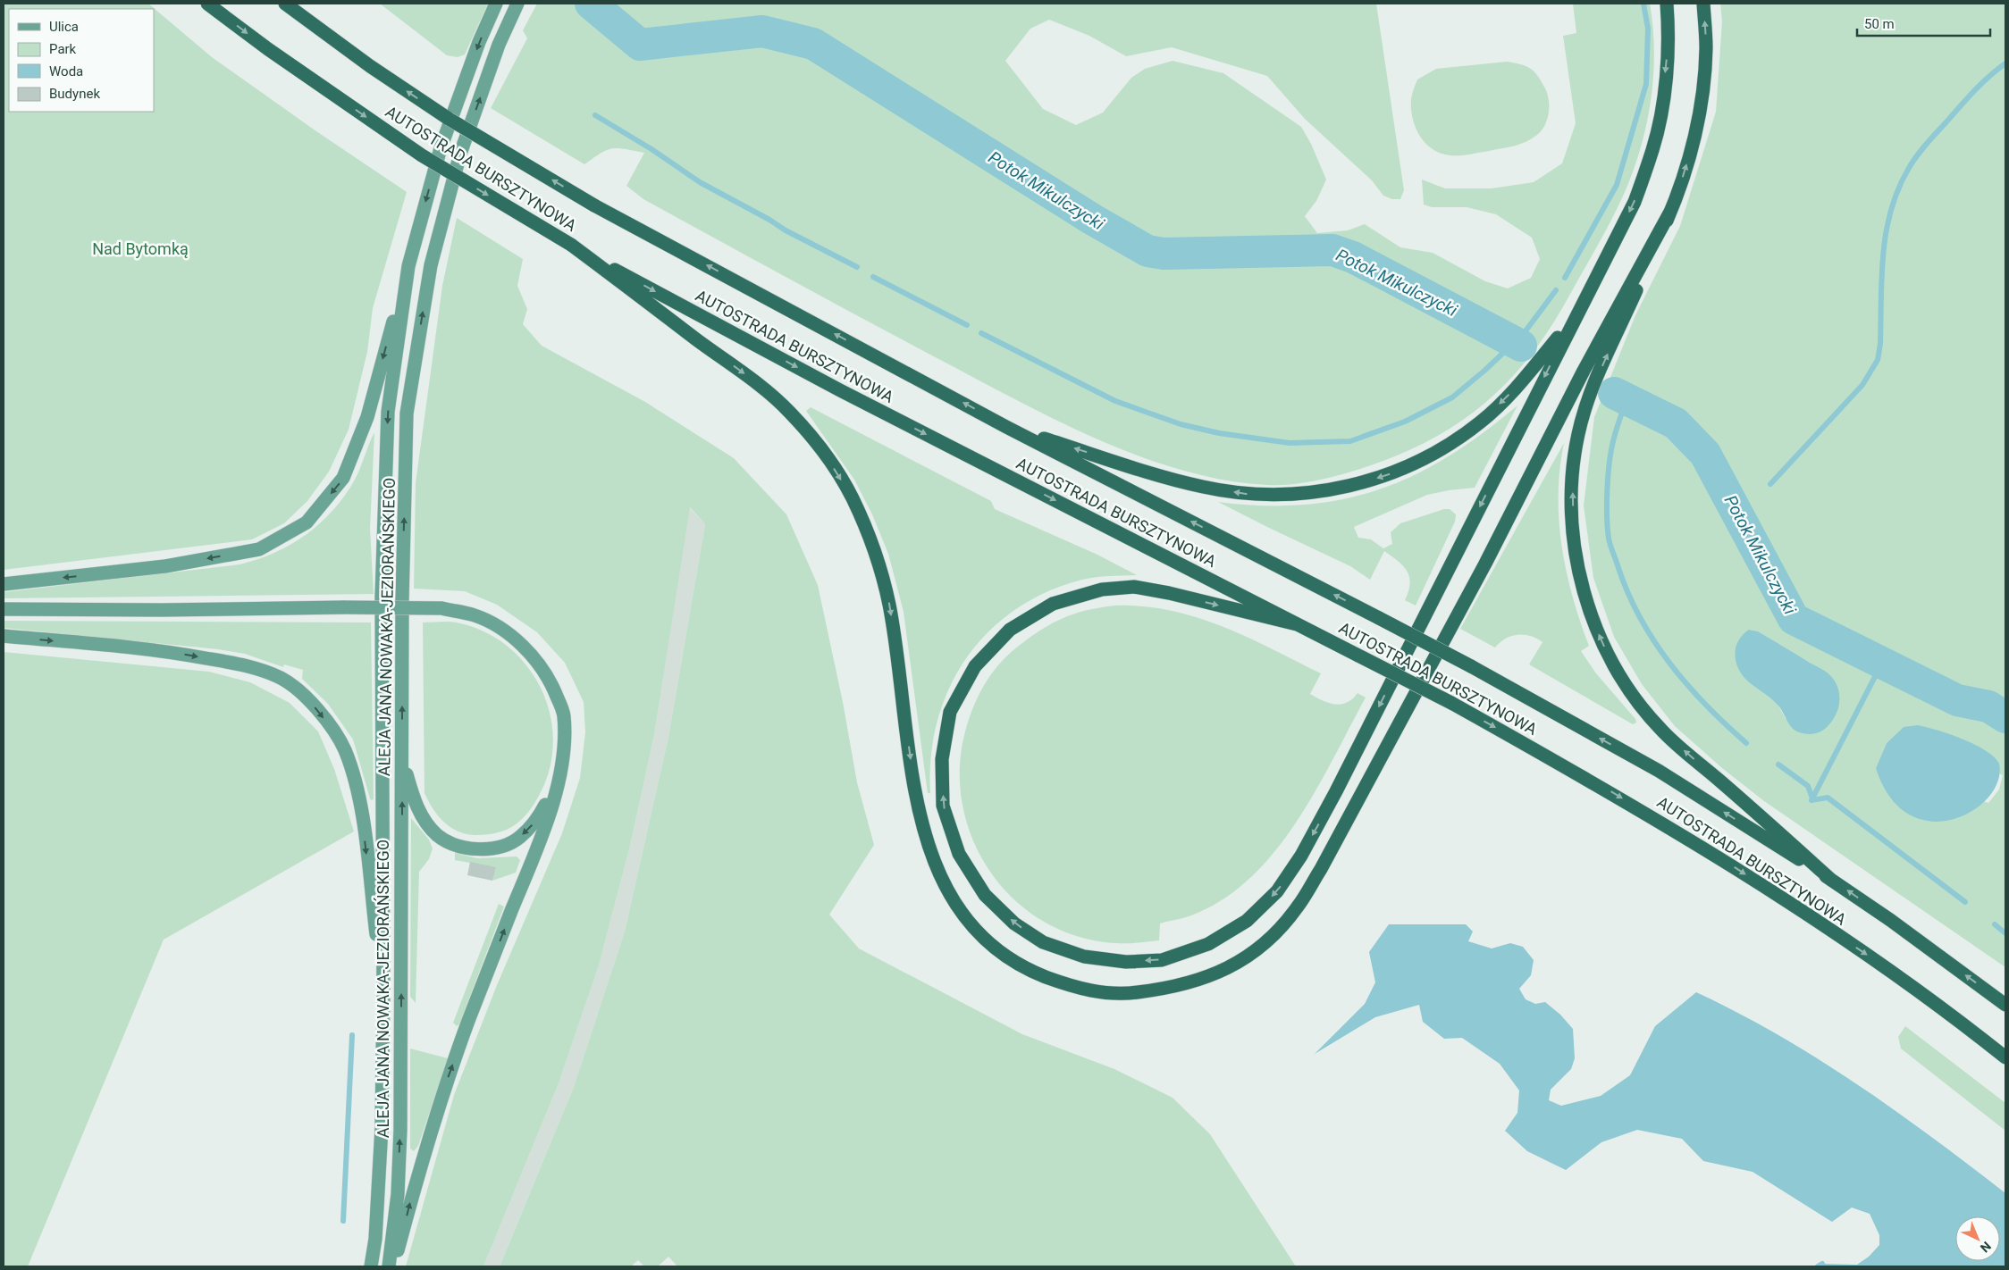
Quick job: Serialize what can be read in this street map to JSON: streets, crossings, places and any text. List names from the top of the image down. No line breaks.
{"streets":{"highway":["AUTOSTRADA BURSZTYNOWA"],"main road":["ALEJA JANA NOWAKA-JEZIORAŃSKIEGO"]},"water":["Potok Mikulczycki"],"parks":["Nad Bytomką"],"legend":["Ulica","Park","Woda","Budynek"],"scale_bar":"50 m","north":"bottom right"}
